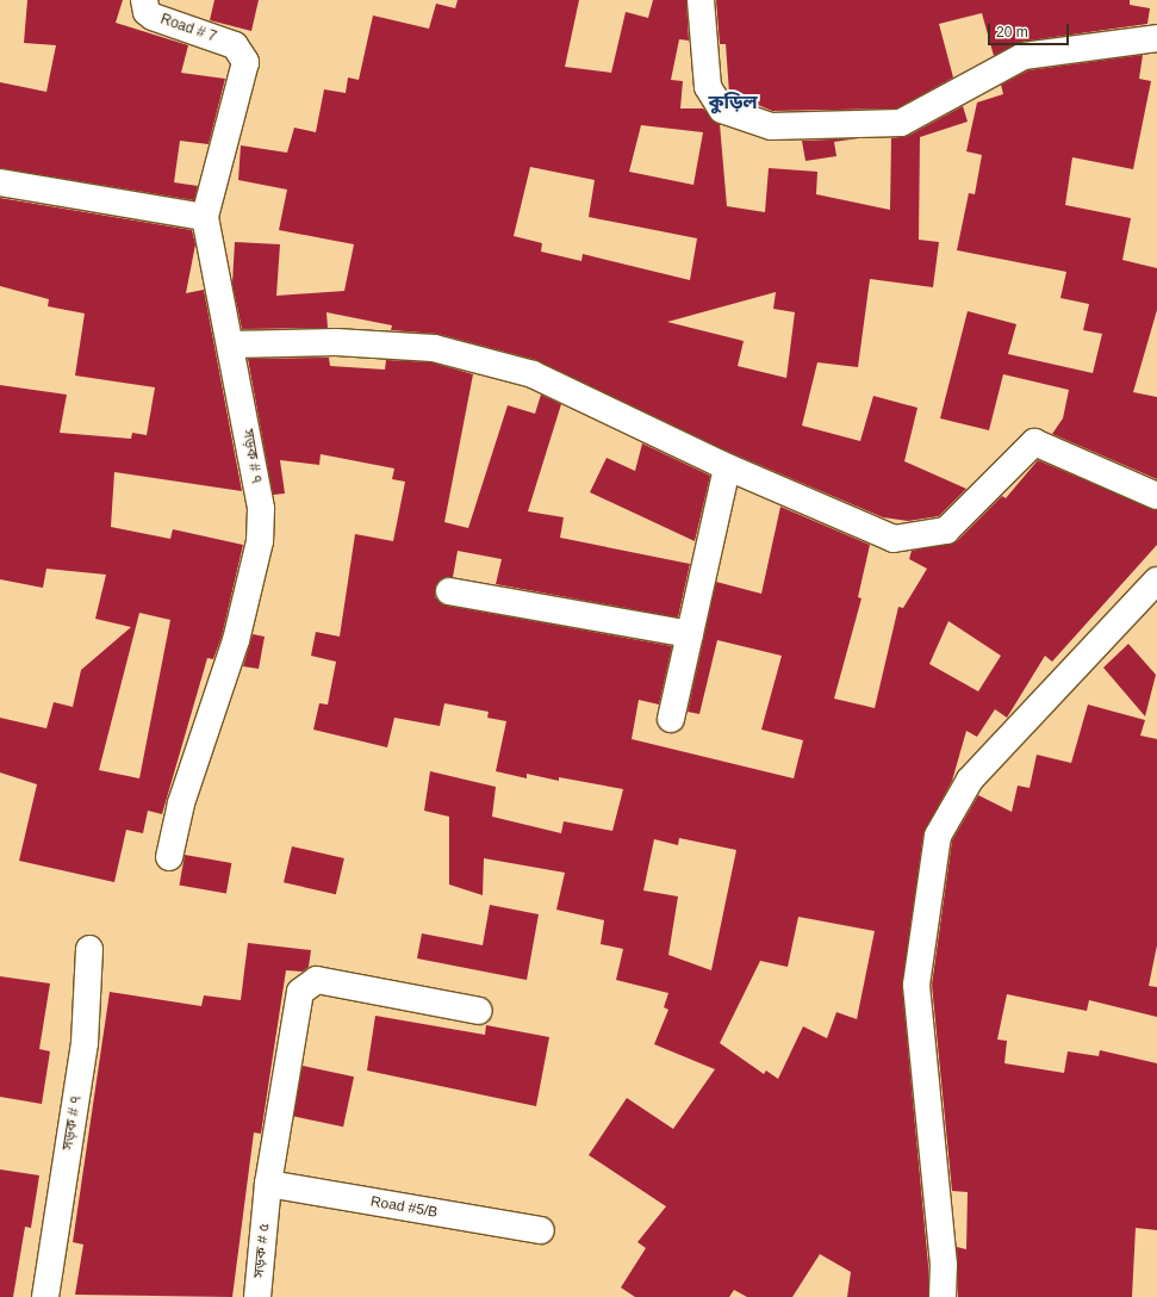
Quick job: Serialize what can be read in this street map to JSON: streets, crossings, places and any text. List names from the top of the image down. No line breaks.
{"streets":{"street":["Road # 7","সড়ক # ৭","Road #5/B","সড়ক # ৫"]},"crossings":[["Road # 7","সড়ক # ৭"],["Road #5/B","সড়ক # ৫"]],"districts":["কুড়িল"],"scale_bar":"20 m"}
